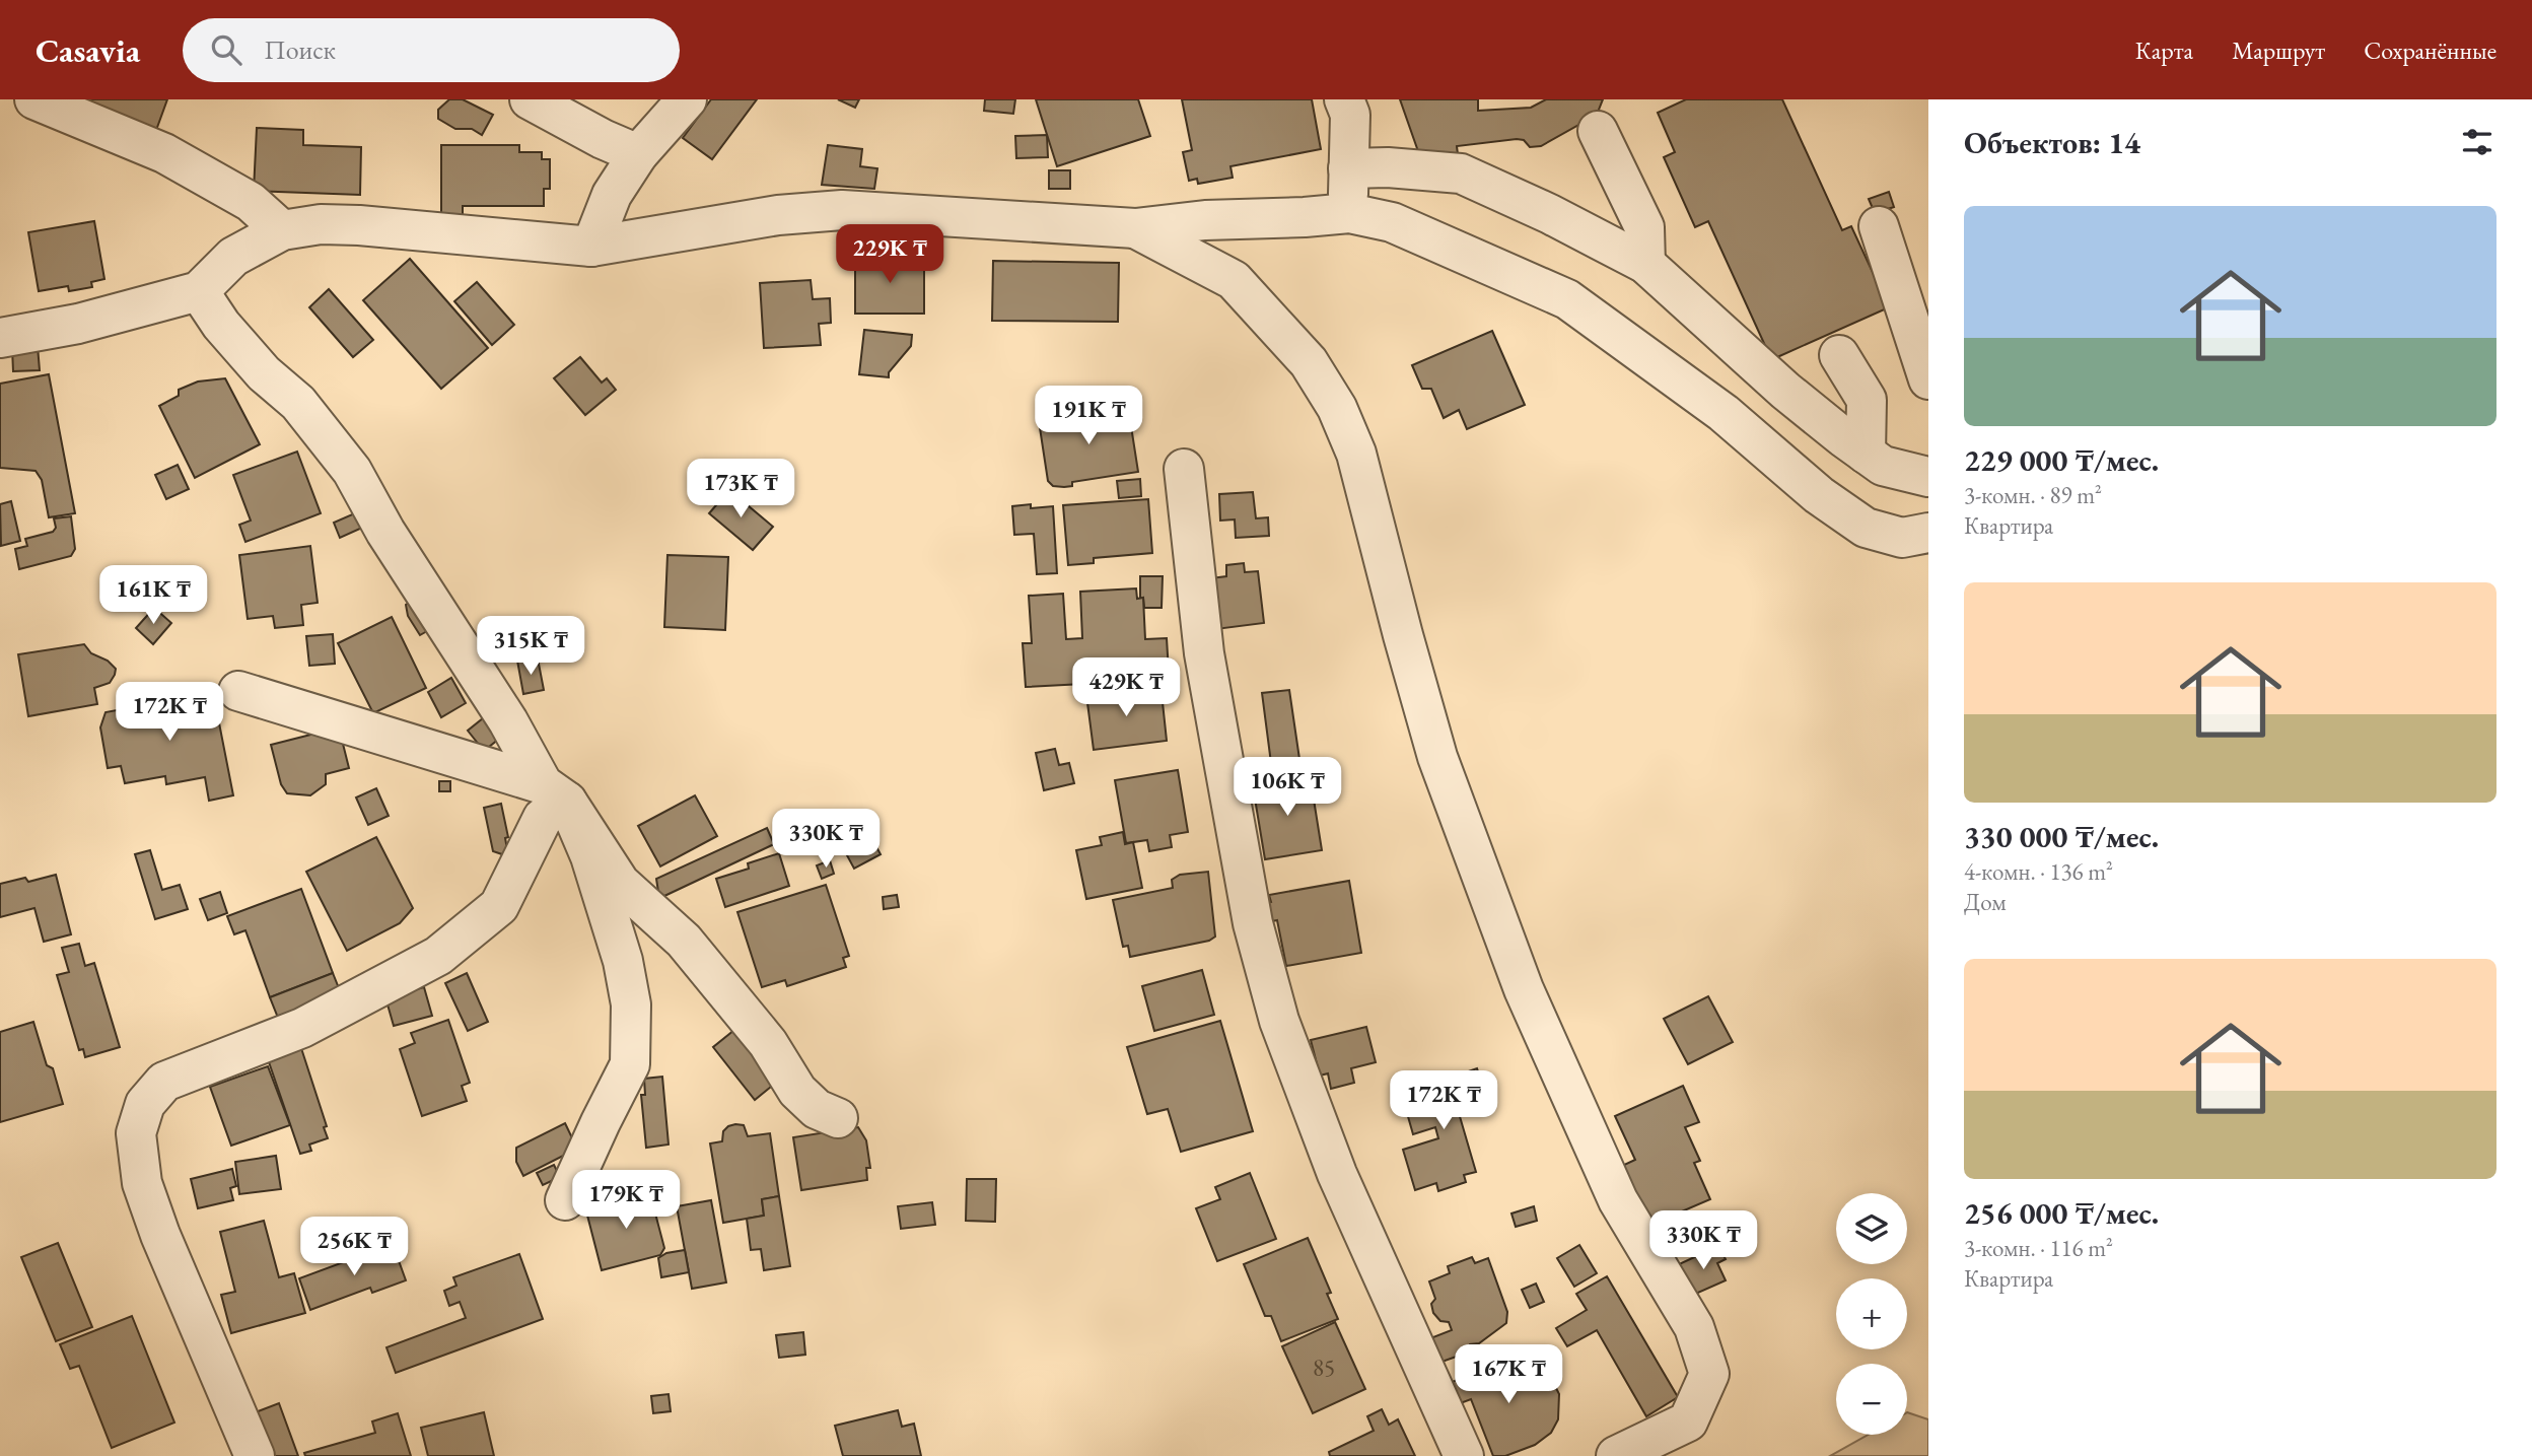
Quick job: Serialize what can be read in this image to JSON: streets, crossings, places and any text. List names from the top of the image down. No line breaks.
{"house_numbers":["85"],"page":{"header":"Casavia","search":"Поиск","nav":["Карта","Маршрут","Сохранённые"],"heading":"Объектов: 14","list":[{"name":"229 000 ₸/мес.","note":"3-комн. · 89 m² · Квартира"},{"name":"330 000 ₸/мес.","note":"4-комн. · 136 m² · Дом"},{"name":"256 000 ₸/мес.","note":"3-комн. · 116 m² · Квартира"}],"price":["229K ₸","191K ₸","173K ₸","161K ₸","315K ₸","429K ₸","172K ₸","106K ₸","330K ₸","172K ₸","179K ₸","330K ₸","256K ₸","167K ₸"],"map_buttons":["+","−"]}}
